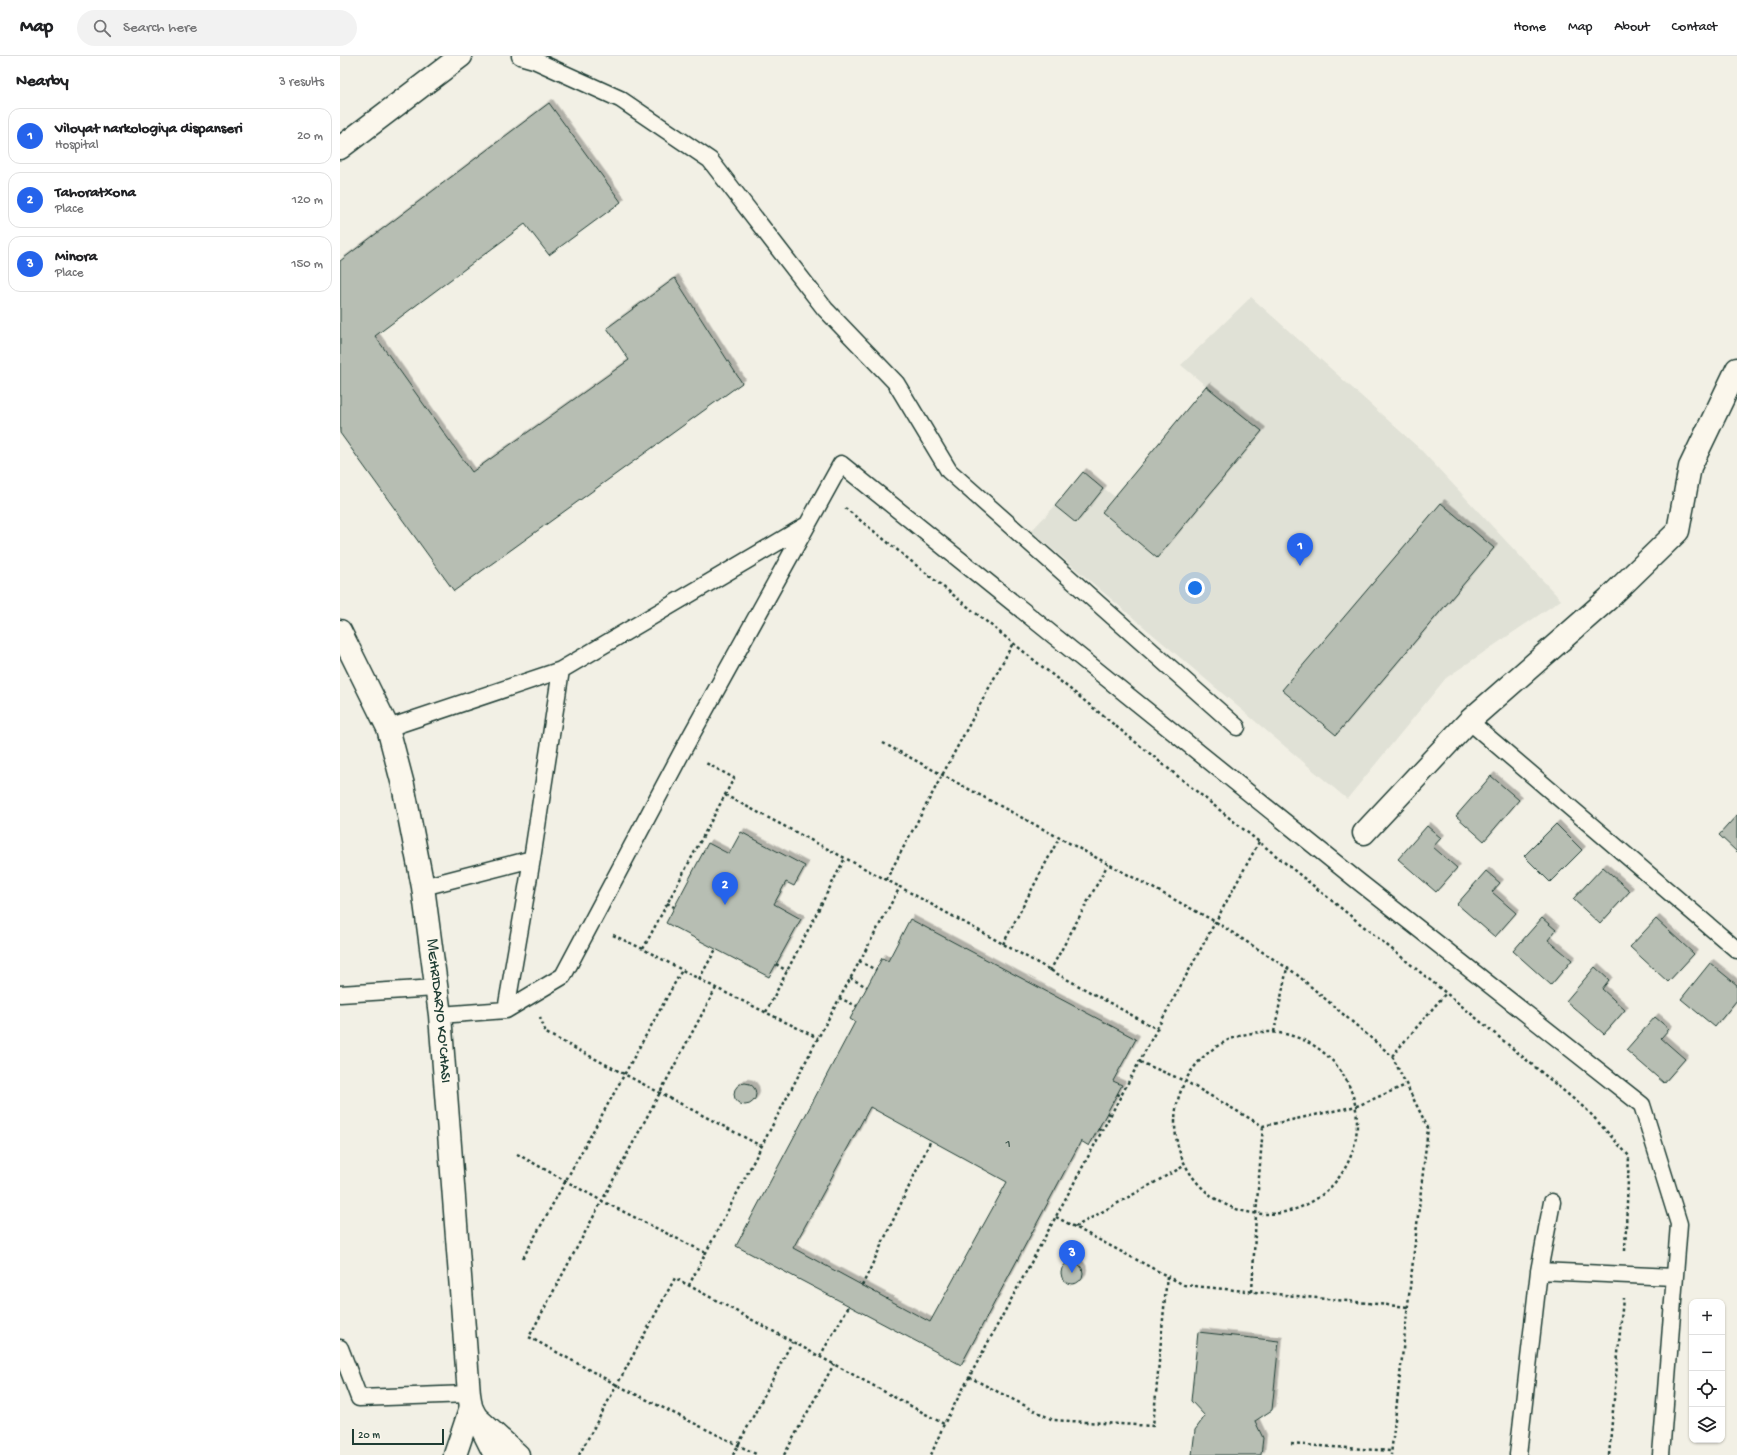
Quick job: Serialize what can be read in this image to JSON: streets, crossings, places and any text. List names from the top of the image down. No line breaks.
{"streets":{"main road":["МEHRIDARYO KO'CHASI"]},"house_numbers":["1"],"scale_bar":"20 m","page":{"header":"Map","search":"Search here","nav":["Home","Map","About","Contact"],"heading":["Nearby","3 results"],"list":[{"mark":"1","name":"Viloyat narkologiya dispanseri","note":"Hospital","value":"20 m"},{"mark":"2","name":"Tahoratxona","note":"Place","value":"120 m"},{"mark":"3","name":"Minora","note":"Place","value":"150 m"}],"pins":["1","2","3"],"map_buttons":["+","−"],"scale":"20 m"}}
